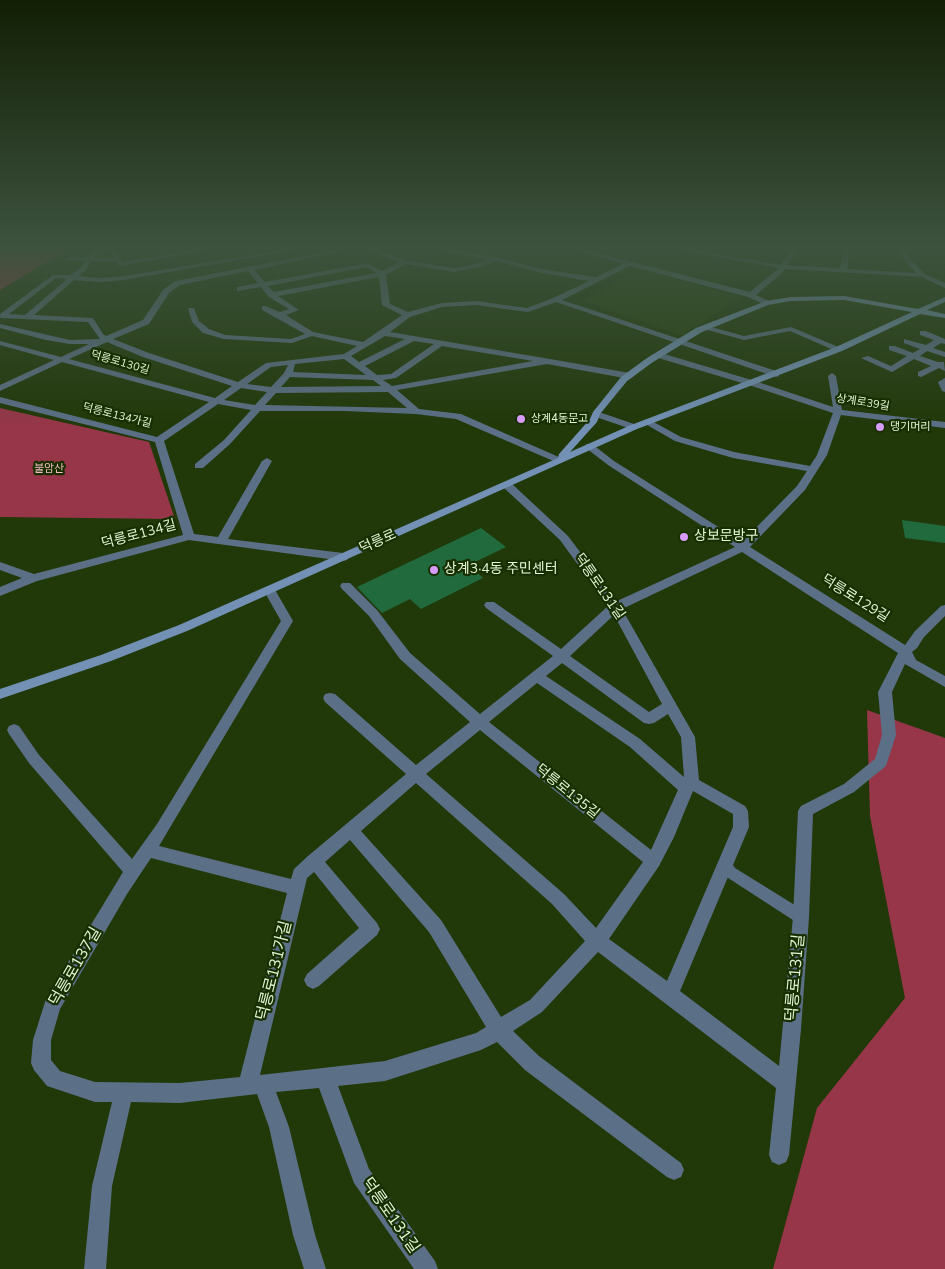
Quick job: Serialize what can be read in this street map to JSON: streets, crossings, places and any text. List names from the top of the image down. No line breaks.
{"streets":{"main road":["덕릉로"],"street":["덕릉로130길","상계로39길","덕릉로134가길","덕릉로134길","덕릉로131길","덕릉로129길","덕릉로135길","덕릉로137길","덕릉로131가길"]},"crossings":[["덕릉로130길","덕릉로"],["상계로39길","덕릉로"],["덕릉로134가길","덕릉로134길"],["덕릉로134길","덕릉로"],["덕릉로","덕릉로131길"],["덕릉로","덕릉로129길"],["덕릉로","덕릉로137길"],["덕릉로131길","덕릉로135길"],["덕릉로131길","덕릉로137길"],["덕릉로131길","덕릉로131가길"],["덕릉로135길","덕릉로131가길"],["덕릉로137길","덕릉로131가길"]],"parks":["불암산"],"places":["상계4동문고","댕기머리","상보문방구","상계3·4동 주민센터"]}
